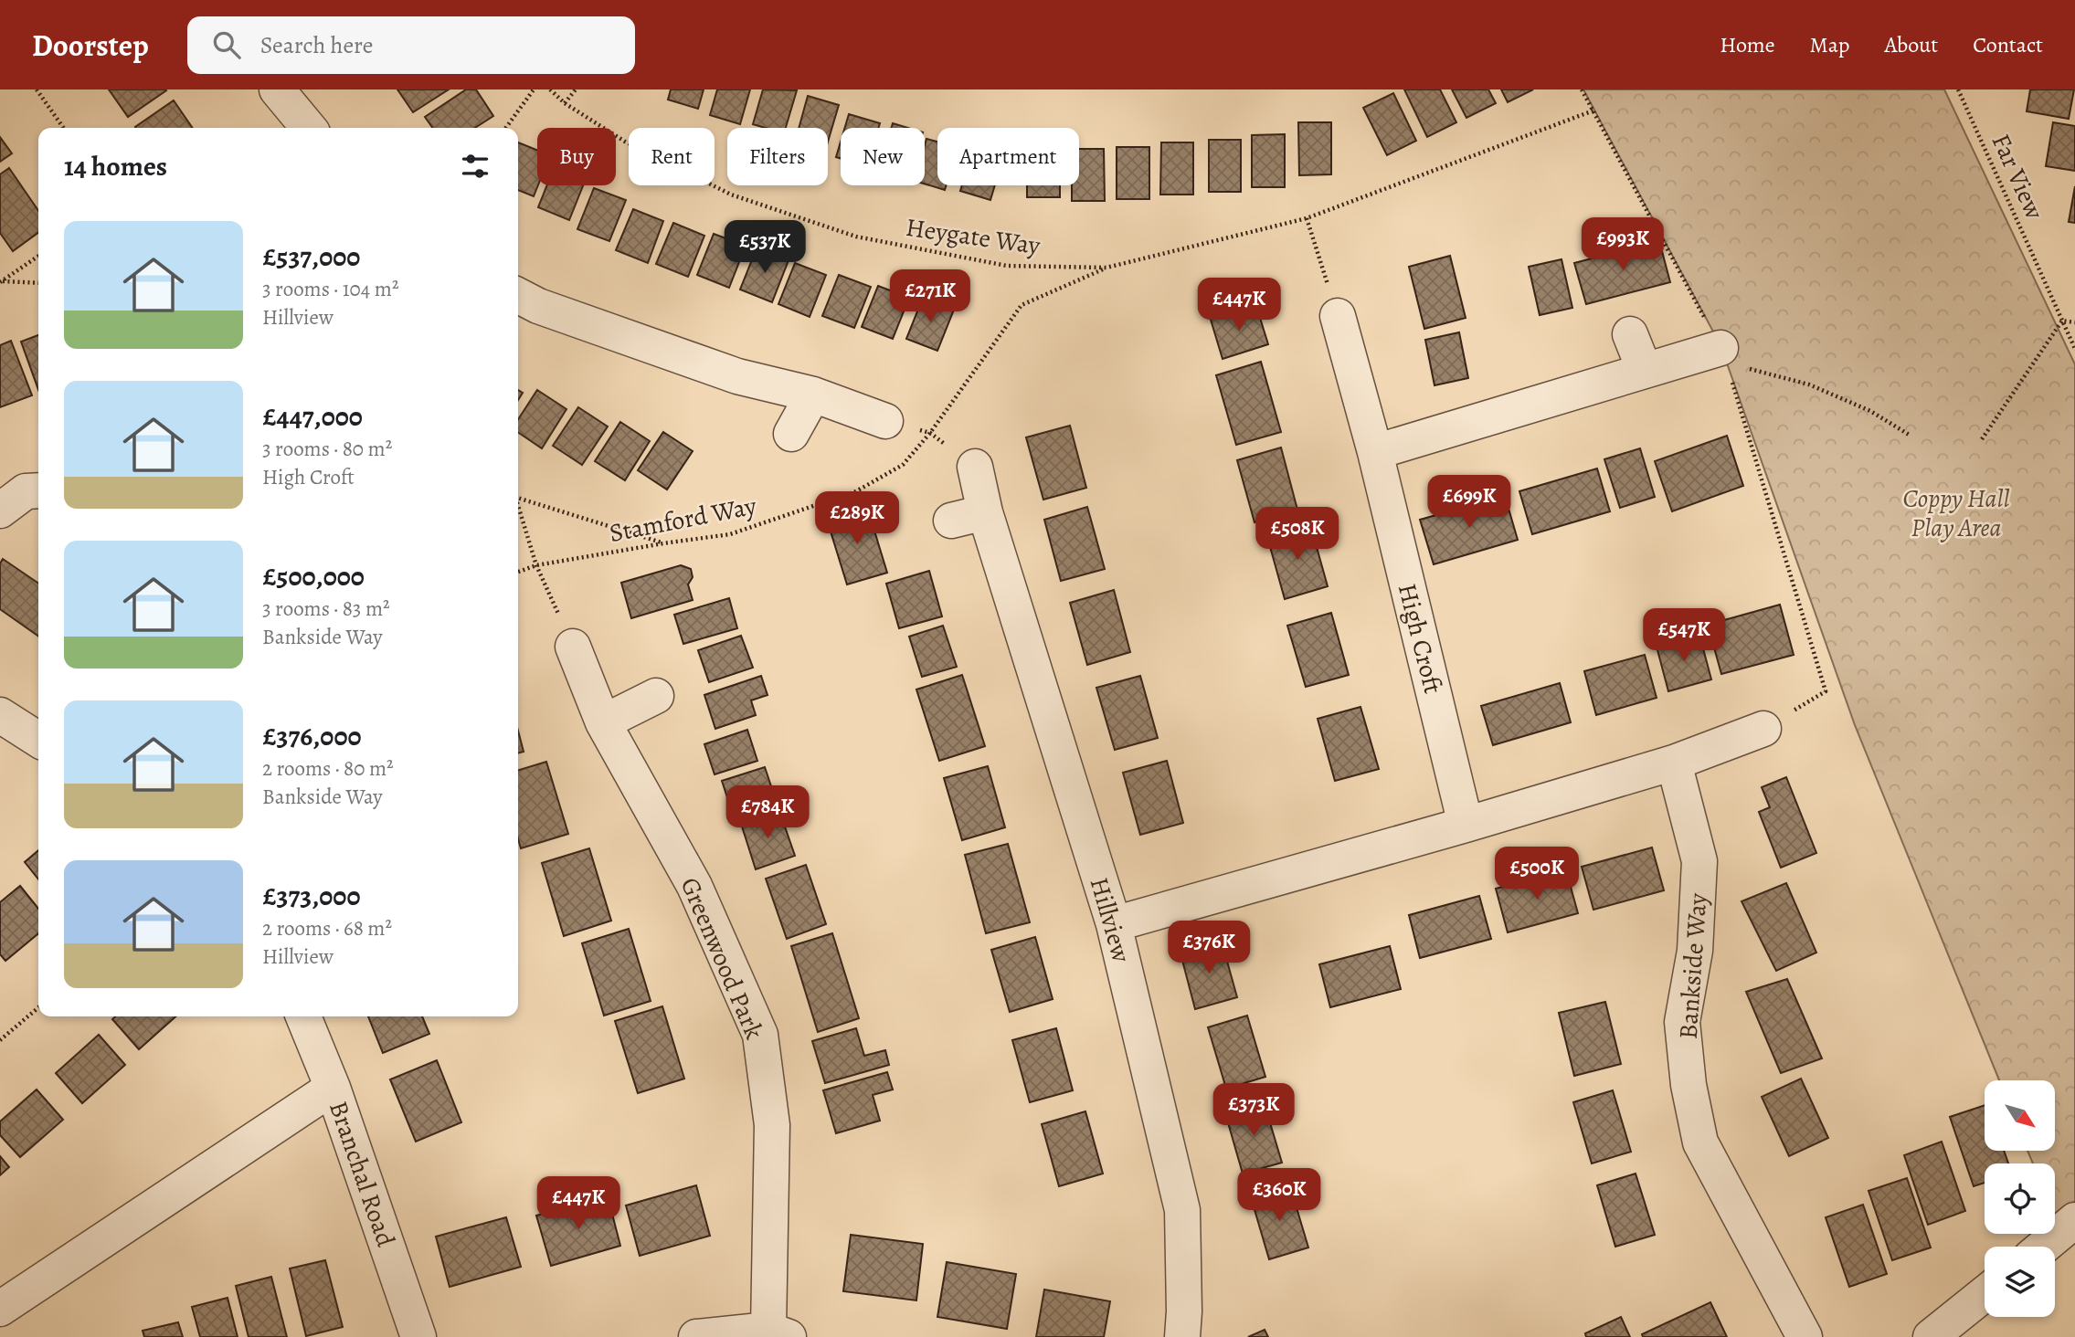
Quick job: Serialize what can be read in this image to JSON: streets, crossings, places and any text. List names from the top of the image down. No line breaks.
{"streets":{"street":["High Croft","Hillview","Greenwood Park","Bankside Way","Branchal Road"],"path":["Far View","Heygate Way","Stamford Way"]},"crossings":[["Heygate Way","Stamford Way"]],"parks":["Coppy Hall Play Area"],"north":"bottom right","page":{"header":"Doorstep","search":"Search here","nav":["Home","Map","About","Contact"],"chip":["Buy","Rent","Filters","New","Apartment"],"heading":"14 homes","list":[{"name":"£537,000","note":"3 rooms · 104 m² · Hillview"},{"name":"£447,000","note":"3 rooms · 80 m² · High Croft"},{"name":"£500,000","note":"3 rooms · 83 m² · Bankside Way"},{"name":"£376,000","note":"2 rooms · 80 m² · Bankside Way"},{"name":"£373,000","note":"2 rooms · 68 m² · Hillview"}],"price":["£993K","£537K","£271K","£447K","£699K","£289K","£508K","£547K","£784K","£500K","£376K","£373K","£360K","£447K"]}}
